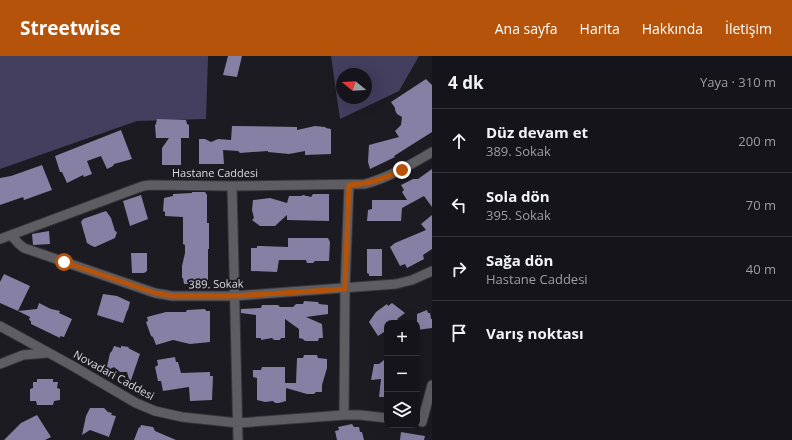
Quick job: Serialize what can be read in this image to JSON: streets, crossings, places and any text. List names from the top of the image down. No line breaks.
{"streets":{"street":["Hastane Caddesi","389. Sokak","Novadari Caddesi"]},"crossings":[["Hastane Caddesi","389. Sokak"]],"north":"left","page":{"header":"Streetwise","nav":["Ana sayfa","Harita","Hakkında","İletişim"],"heading":["4 dk","Yaya · 310 m"],"list":[["Düz devam et","389. Sokak","200 m"],["Sola dön","395. Sokak","70 m"],["Sağa dön","Hastane Caddesi","40 m"],"Varış noktası"],"map_buttons":["+","−"]}}
